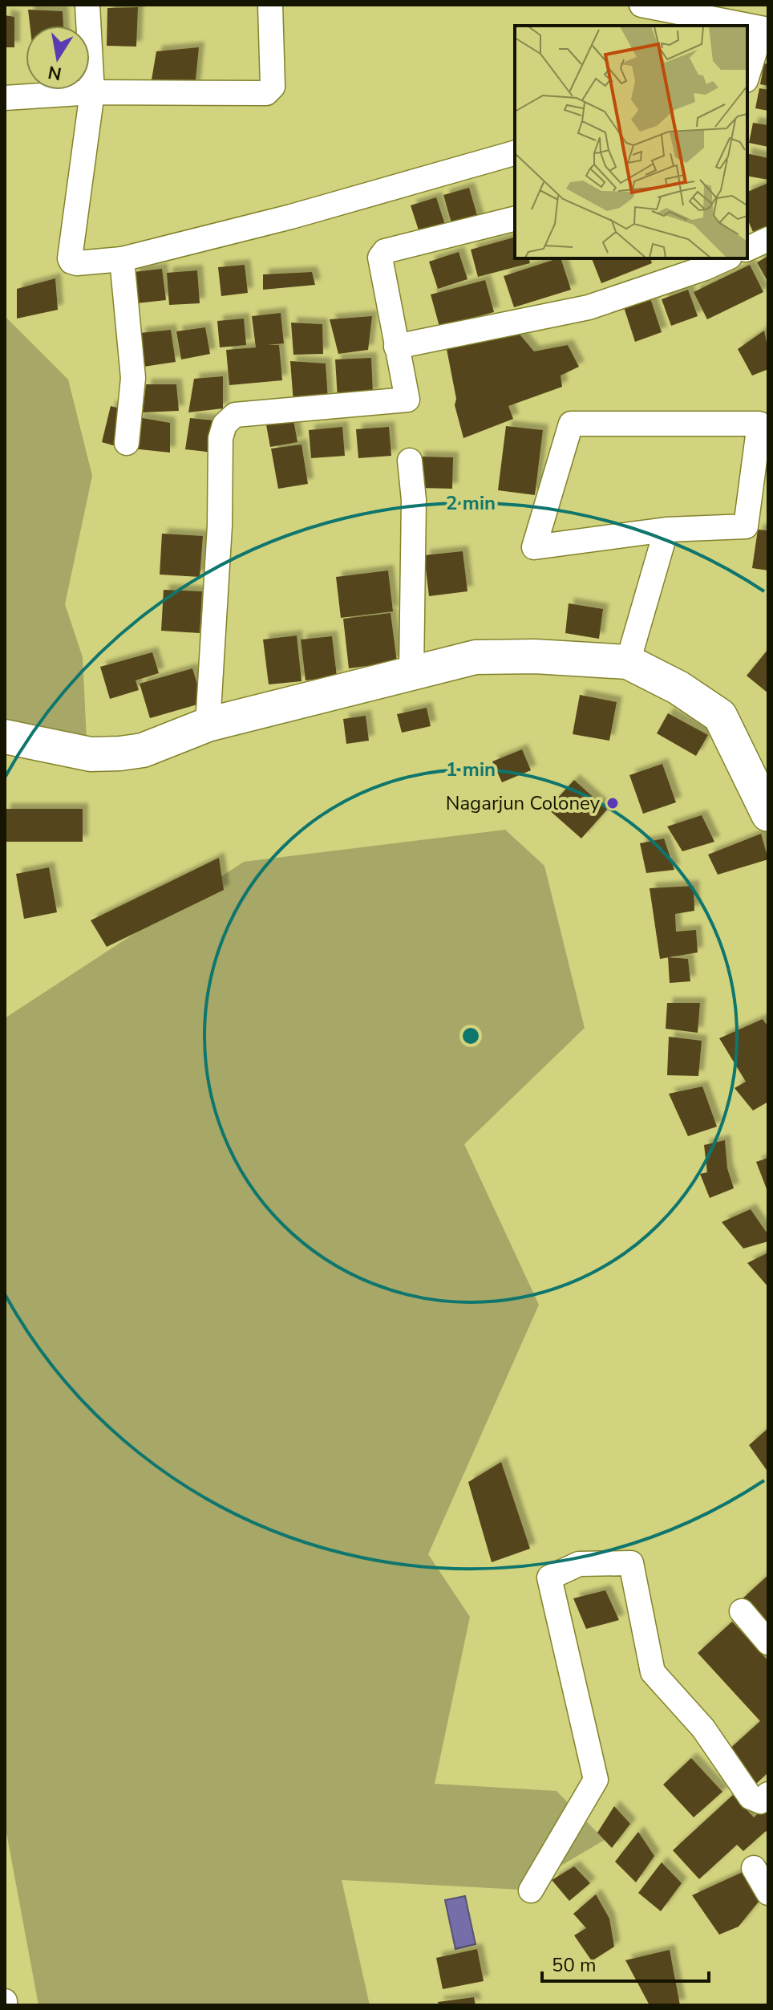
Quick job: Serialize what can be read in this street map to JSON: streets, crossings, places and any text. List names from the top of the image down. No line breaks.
{"places":["Nagarjun Coloney"],"scale_bar":"50 m","north":"bottom","rings":["2 min","1 min"]}
